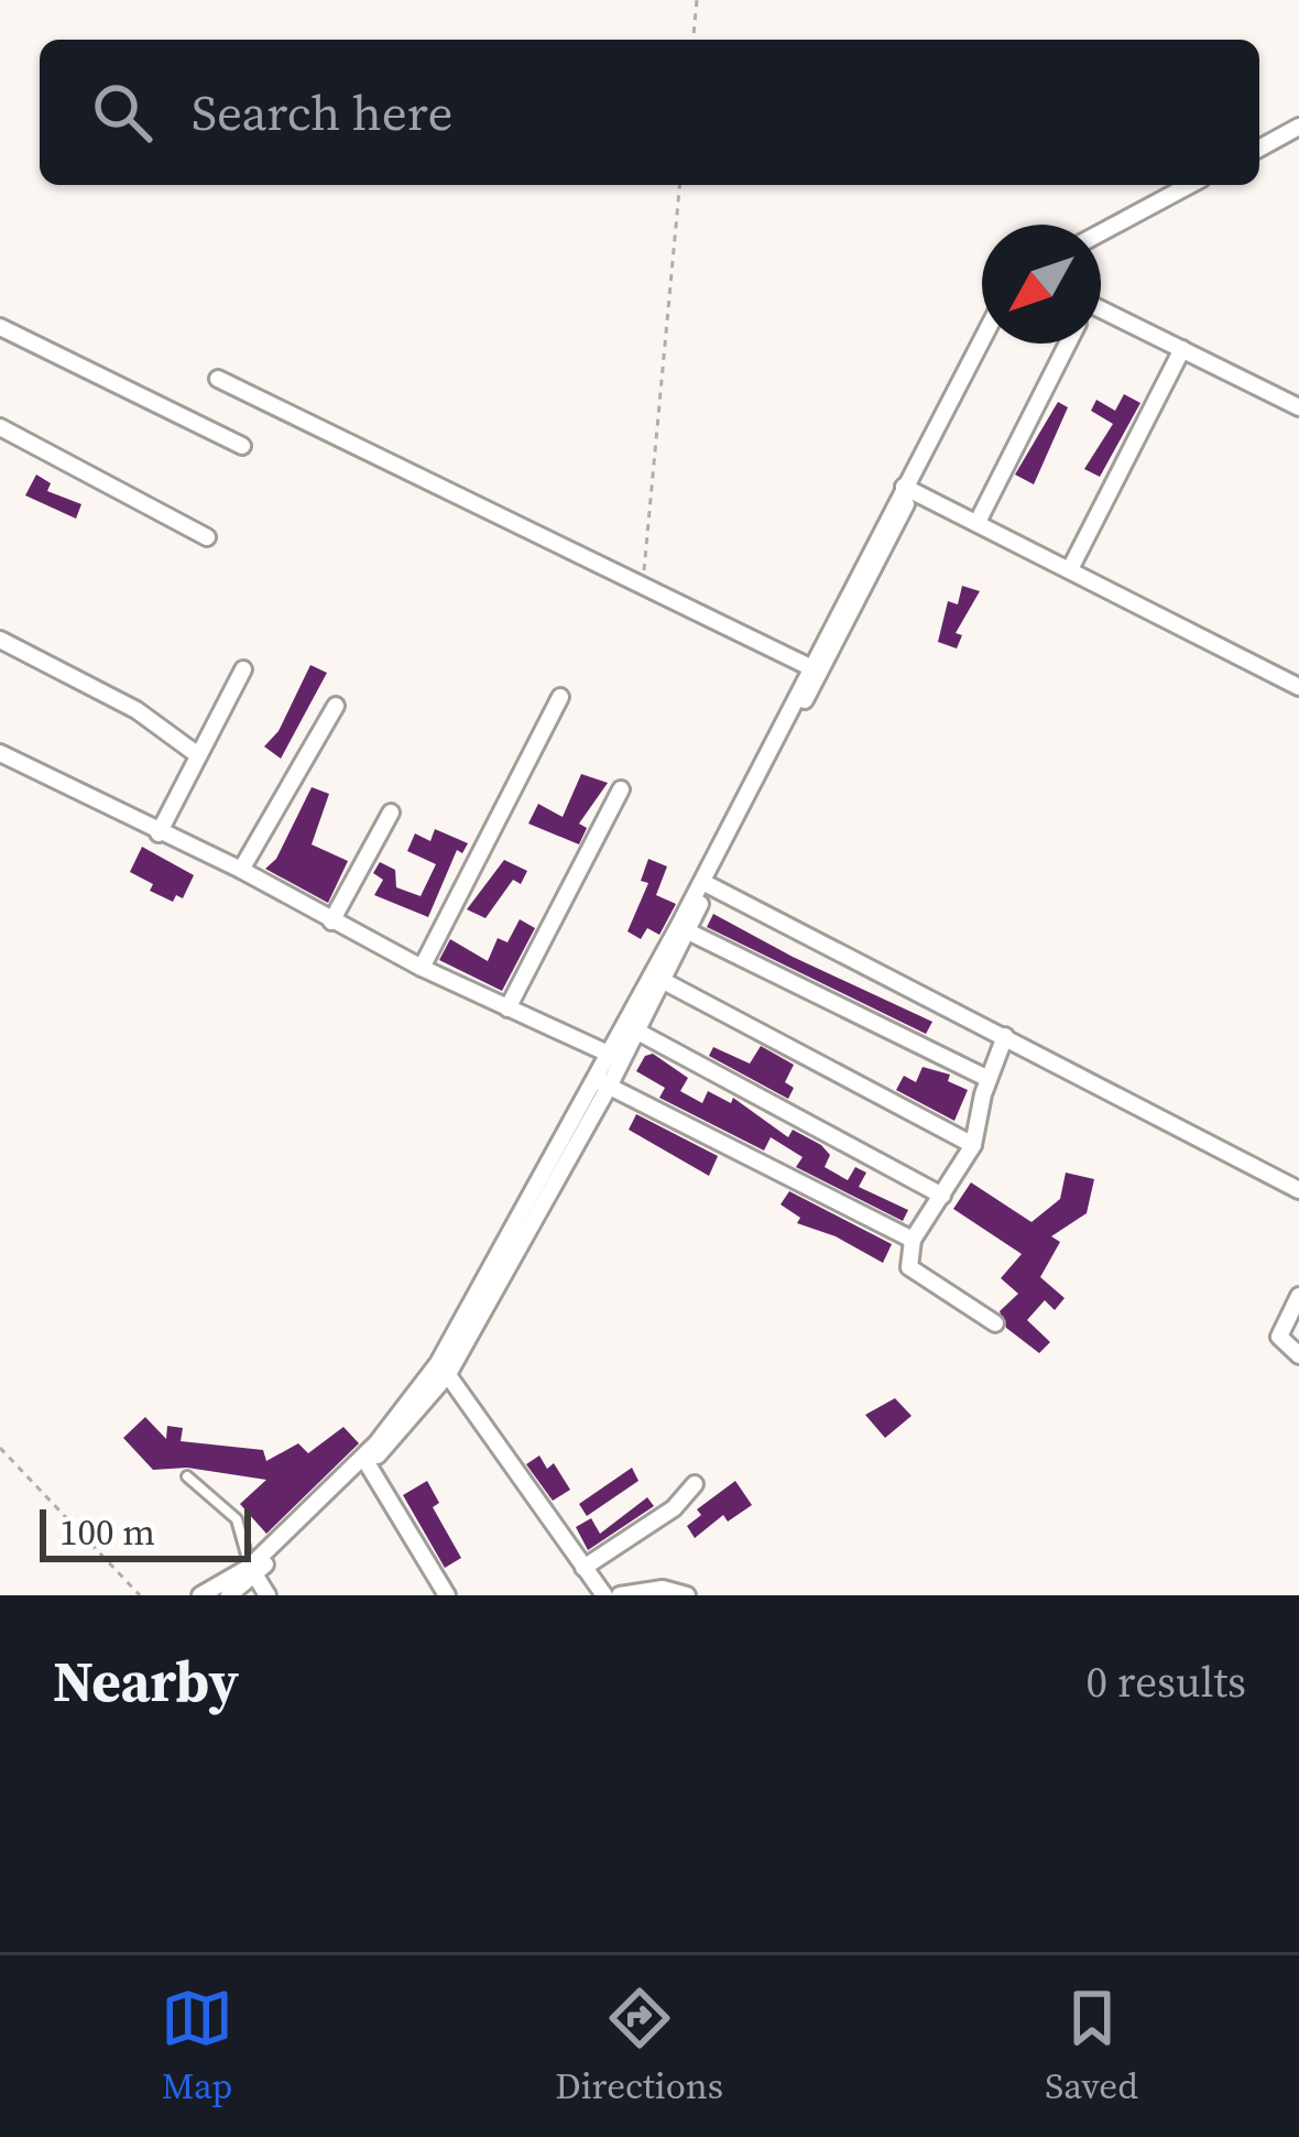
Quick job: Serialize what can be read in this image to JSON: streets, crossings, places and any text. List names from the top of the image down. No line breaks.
{"scale_bar":"100 m","north":"bottom left","page":{"search":"Search here","scale":"100 m","heading":["Nearby","0 results"],"nav":["Map","Directions","Saved"]}}
